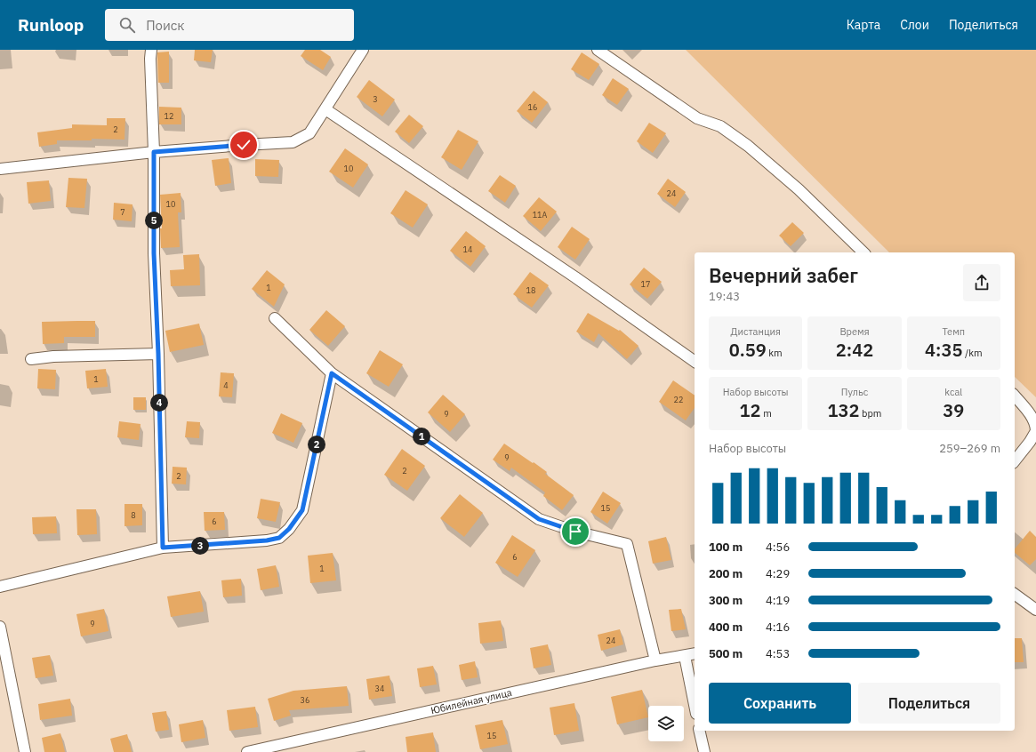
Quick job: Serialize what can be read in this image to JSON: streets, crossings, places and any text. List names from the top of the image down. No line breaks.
{"streets":{"street":["Юбилейная улица"]},"house_numbers":["3","16","12","2","10","24","10","7","11А","14","17","1","18","1","4","22","9","9","2","2","15","8","6","6","1","9","24","34","36","15"],"page":{"header":"Runloop","search":"Поиск","nav":["Карта","Слои","Поделиться"],"pins":["5","4","1","2","3"],"heading":["Вечерний забег","19:43"],"stats":[["Дистанция","0.59 km"],["Время","2:42"],["Темп","4:35 /km"],["Набор высоты","12 m"],["Пульс","132 bpm"],["kcal","39"]],"chart":["Набор высоты","259–269 m"],"list":[{"name":"100 m","note":"4:56"},{"name":"200 m","note":"4:29"},{"name":"300 m","note":"4:19"},{"name":"400 m","note":"4:16"},{"name":"500 m","note":"4:53"}],"buttons":["Сохранить","Поделиться"]}}
